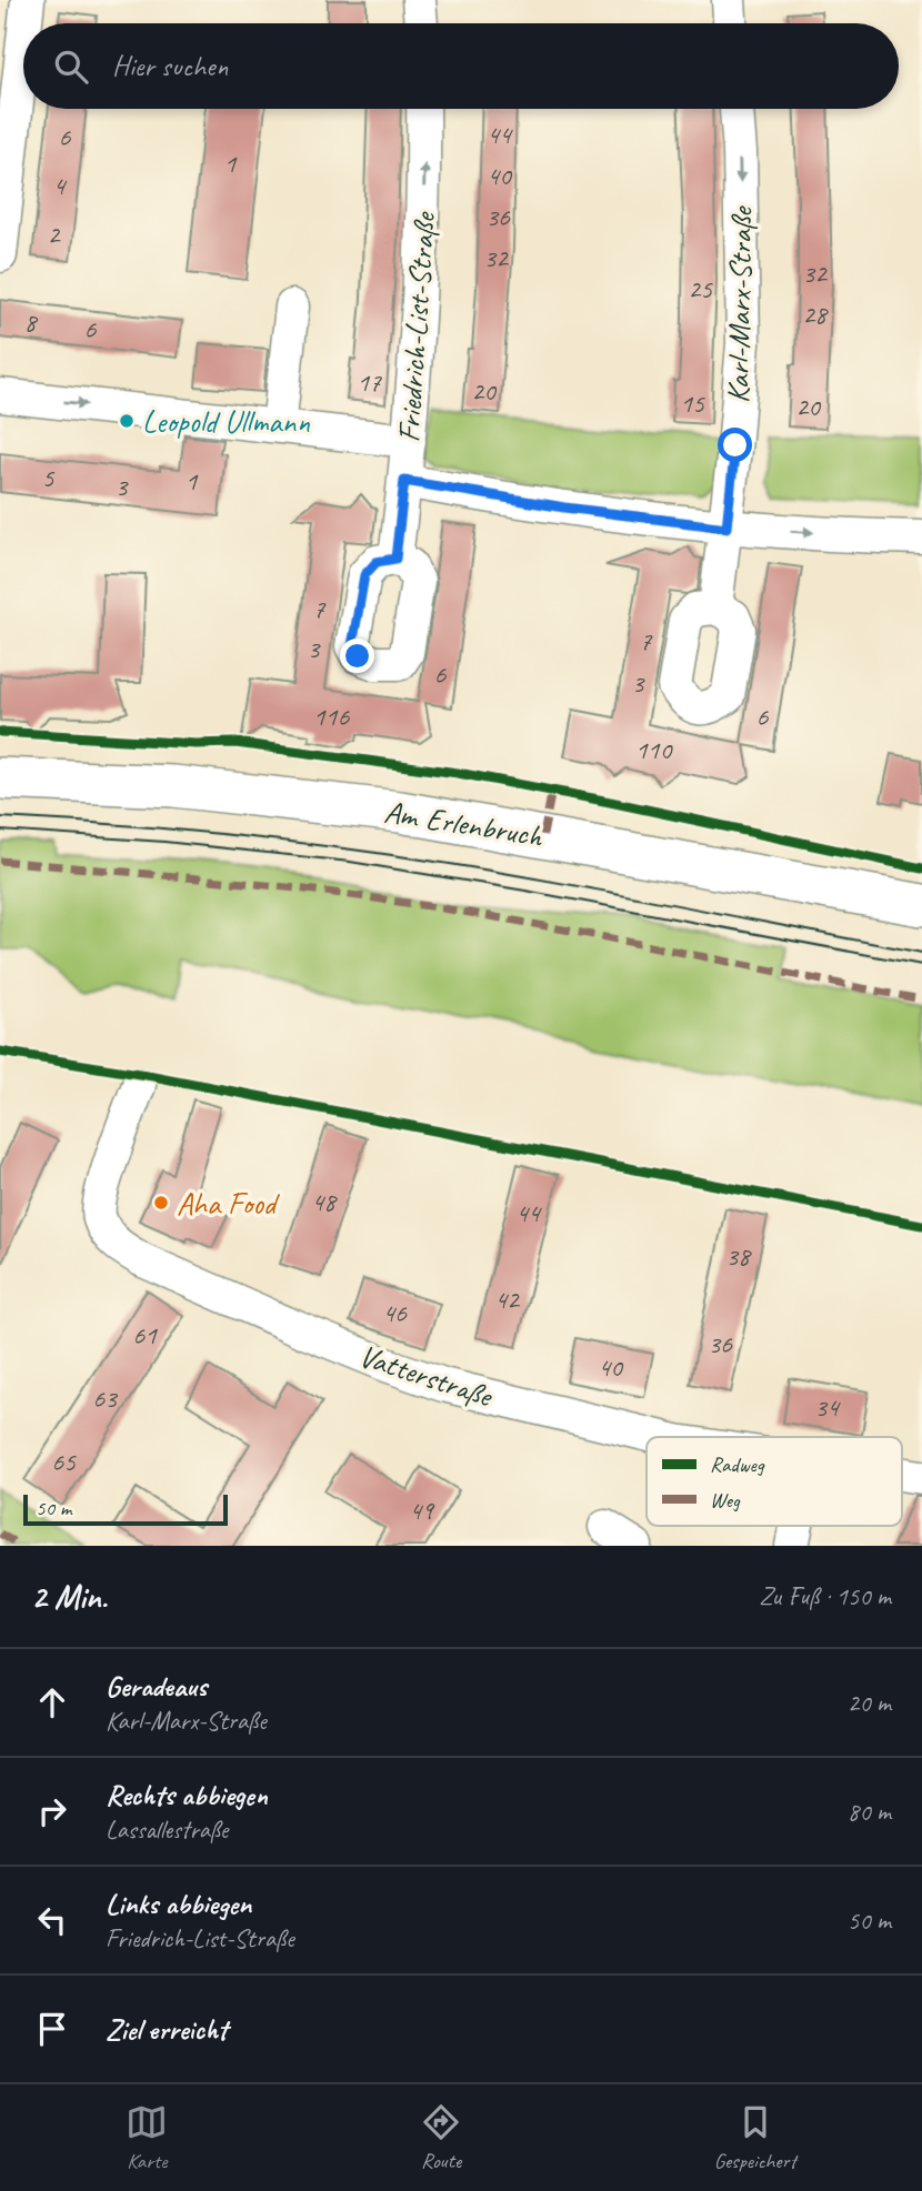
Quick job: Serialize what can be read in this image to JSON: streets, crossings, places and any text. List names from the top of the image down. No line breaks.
{"streets":{"main road":["Am Erlenbruch"],"street":["Karl-Marx-Straße","Friedrich-List-Straße","Vatterstraße"]},"one_way":["Karl-Marx-Straße"],"places":["Leopold Ullmann","Aha Food"],"house_numbers":["44","6","1","40","4","36","2","32","32","25","28","8","6","17","20","15","20","5","1","3","7","7","3","6","3","116","6","110","48","44","38","42","46","61","36","40","63","34","65","49"],"legend":["Radweg","Weg"],"scale_bar":"50 m","page":{"search":"Hier suchen","scale":"50 m","heading":["2 Min.","Zu Fuß · 150 m"],"list":[["Geradeaus","Karl-Marx-Straße","20 m"],["Rechts abbiegen","Lassallestraße","80 m"],["Links abbiegen","Friedrich-List-Straße","50 m"],"Ziel erreicht"],"nav":["Karte","Route","Gespeichert"]}}
